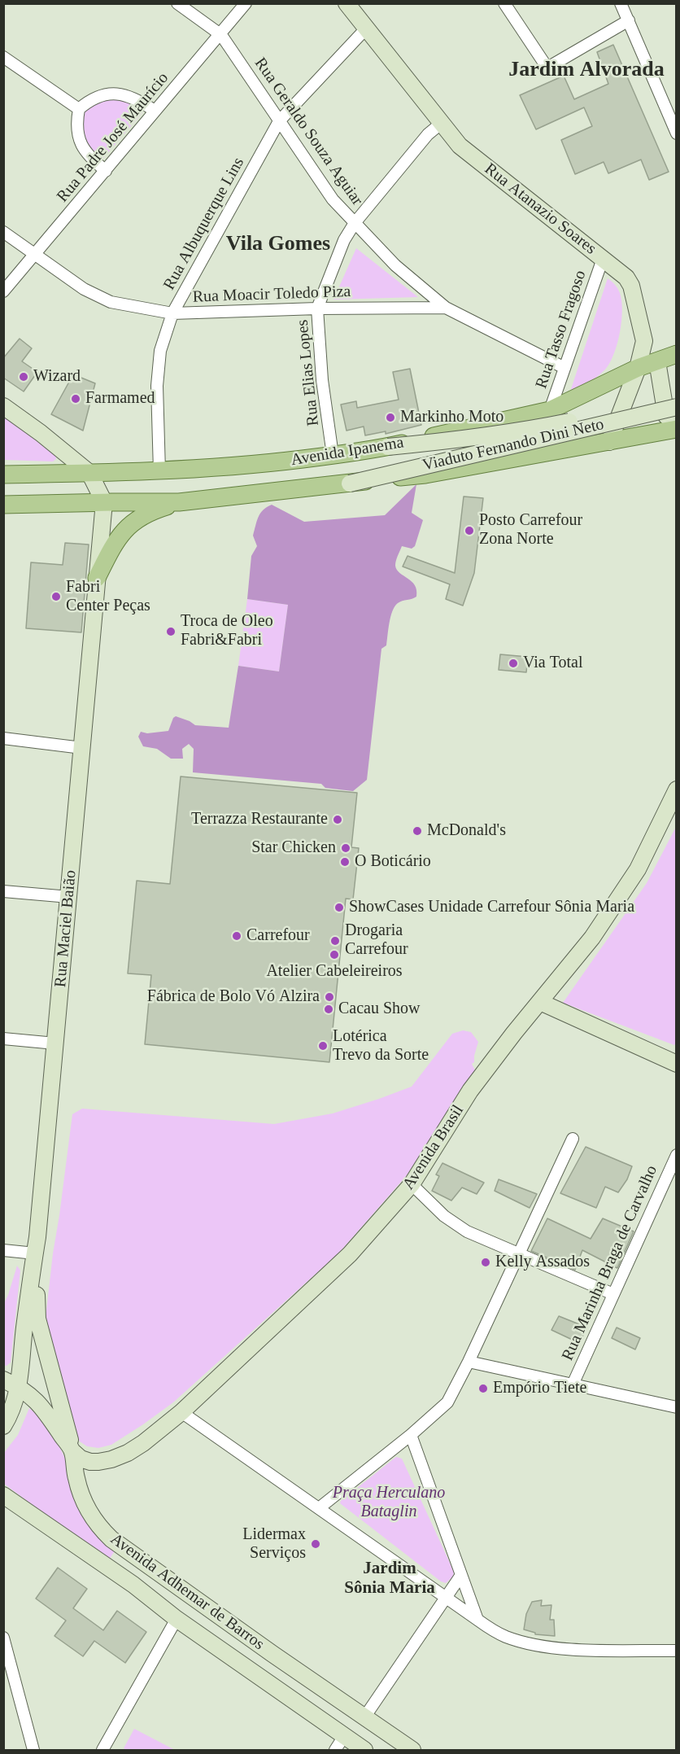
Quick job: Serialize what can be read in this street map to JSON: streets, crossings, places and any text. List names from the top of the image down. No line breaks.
{"streets":{"main road":["Rua Atanazio Soares","Viaduto Fernando Dini Neto","Avenida Ipanema","Rua Maciel Baião","Avenida Brasil","Avenida Adhemar de Barros"],"street":["Rua Geraldo Souza Aguiar","Rua Padre José Maurício","Rua Albuquerque Lins","Rua Moacir Toledo Piza","Rua Tasso Fragoso","Rua Elias Lopes","Rua Marinha Braga de Carvalho"]},"crossings":[["Rua Geraldo Souza Aguiar","Rua Padre José Maurício"],["Rua Geraldo Souza Aguiar","Rua Albuquerque Lins"],["Rua Geraldo Souza Aguiar","Rua Moacir Toledo Piza"],["Rua Geraldo Souza Aguiar","Rua Tasso Fragoso"],["Rua Geraldo Souza Aguiar","Rua Elias Lopes"],["Rua Padre José Maurício","Rua Moacir Toledo Piza"],["Rua Atanazio Soares","Rua Albuquerque Lins"],["Rua Atanazio Soares","Rua Tasso Fragoso"],["Rua Atanazio Soares","Rua Elias Lopes"],["Rua Atanazio Soares","Avenida Ipanema"],["Rua Albuquerque Lins","Rua Moacir Toledo Piza"],["Rua Albuquerque Lins","Avenida Ipanema"],["Rua Moacir Toledo Piza","Rua Elias Lopes"],["Rua Tasso Fragoso","Avenida Ipanema"],["Rua Elias Lopes","Avenida Ipanema"],["Viaduto Fernando Dini Neto","Avenida Ipanema"],["Avenida Ipanema","Rua Maciel Baião"],["Rua Maciel Baião","Avenida Adhemar de Barros"],["Avenida Brasil","Avenida Adhemar de Barros"]],"districts":["Jardim Alvorada","Vila Gomes","Jardim Sônia Maria"],"parks":["Praça Herculano Bataglin"],"places":["Wizard","Farmamed","Markinho Moto","Posto Carrefour Zona Norte","Fabri Center Peças","Troca de Oleo Fabri&Fabri","Via Total","Terrazza Restaurante","McDonald's","Star Chicken","O Boticário","ShowCases Unidade Carrefour Sônia Maria","Carrefour","Drogaria Carrefour","Atelier Cabeleireiros","Fábrica de Bolo Vó Alzira","Cacau Show","Lotérica Trevo da Sorte","Kelly Assados","Empório Tiete","Lidermax Serviços"]}
